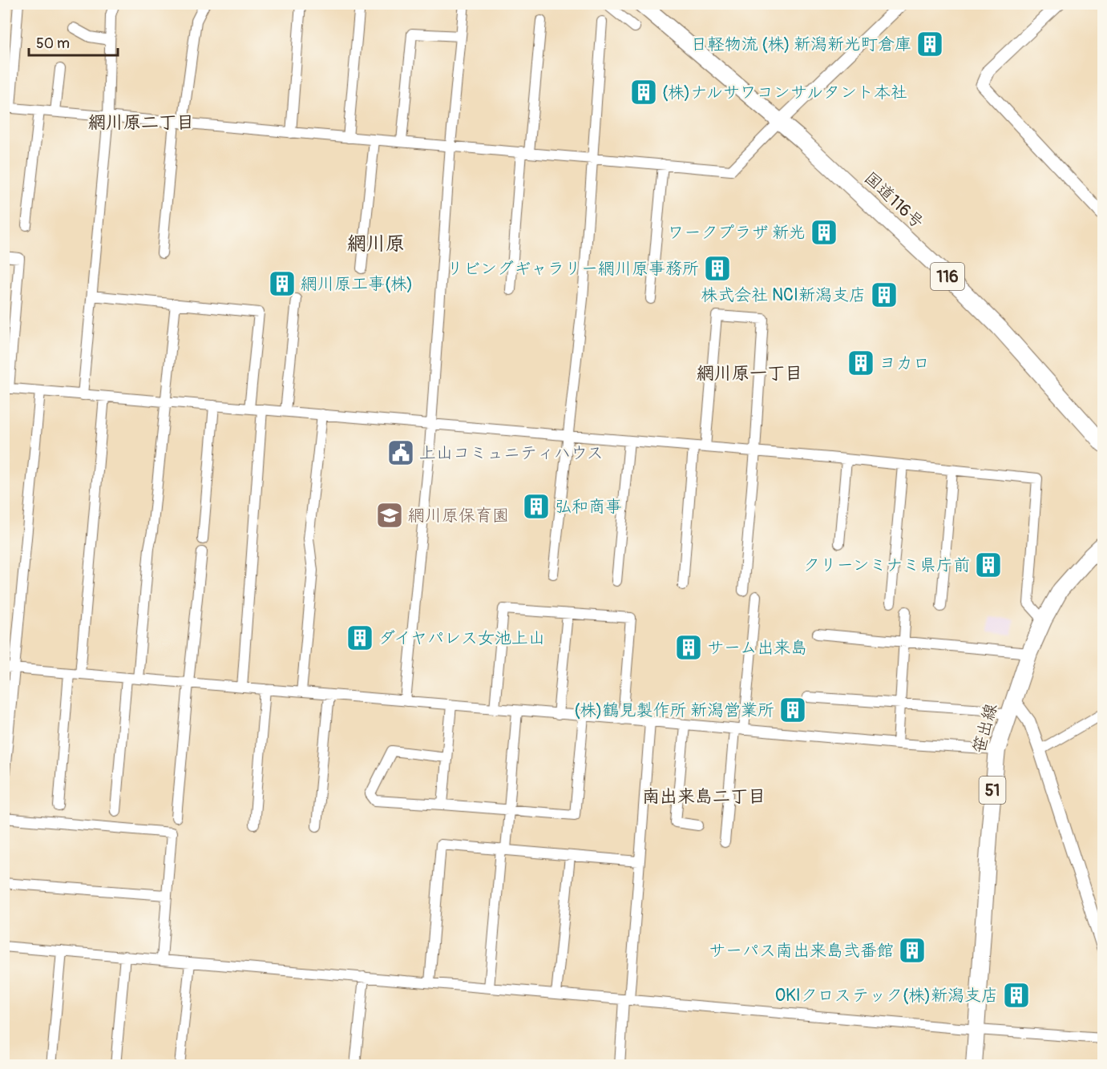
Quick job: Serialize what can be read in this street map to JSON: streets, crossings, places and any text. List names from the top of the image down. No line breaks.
{"streets":{"main road":["国道116号","116","笹出線","51"]},"districts":["網川原二丁目","網川原","網川原一丁目","南出来島二丁目"],"places":{"building":["日軽物流 (株) 新潟新光町倉庫","(株)ナルサワコンサルタント本社","ワークプラザ 新光","リビングギャラリー網川原事務所","網川原工事(株)","株式会社 NCI新潟支店","ヨカロ","弘和商事","クリーンミナミ県庁前","ダイヤパレス女池上山","サーム出来島","(株)鶴見製作所 新潟営業所","サーパス南出来島弐番館","OKIクロステック(株)新潟支店"],"public building":["上山コミュニティハウス"],"school or university":["網川原保育園"]},"scale_bar":"50 m"}
